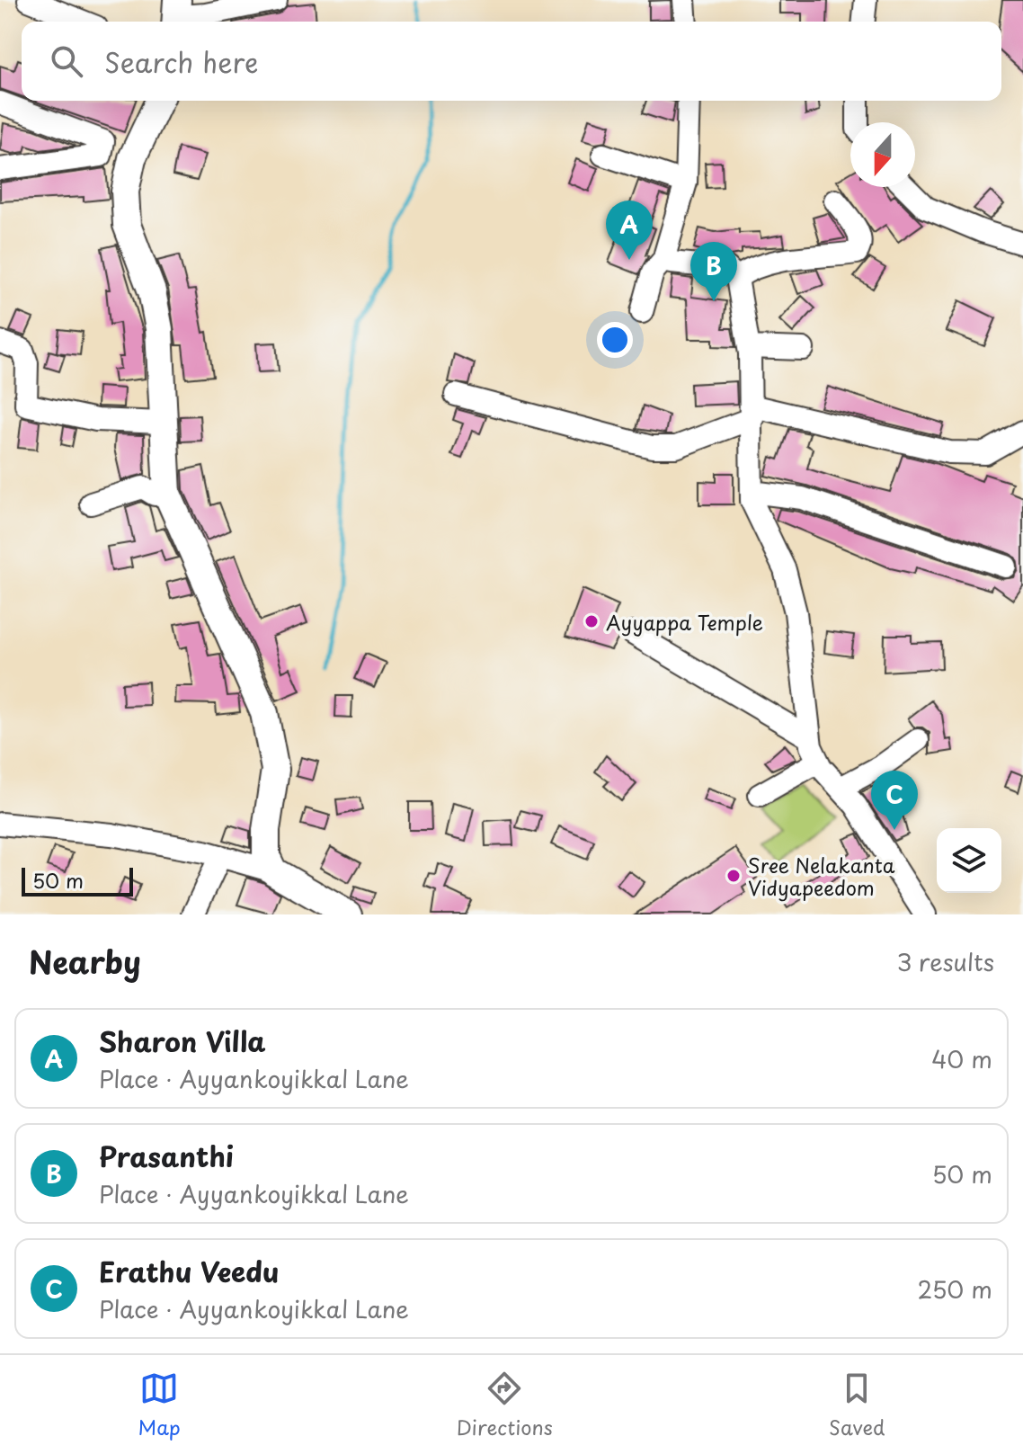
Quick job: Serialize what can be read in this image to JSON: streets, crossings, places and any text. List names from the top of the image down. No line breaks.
{"places":["Ayyappa Temple","Sree Nelakanta Vidyapeedom"],"scale_bar":"50 m","north":"bottom","page":{"search":"Search here","pins":["A","B","C"],"scale":"50 m","heading":["Nearby","3 results"],"list":[{"mark":"A","name":"Sharon Villa","note":"Place · Ayyankoyikkal Lane","value":"40 m"},{"mark":"B","name":"Prasanthi","note":"Place · Ayyankoyikkal Lane","value":"50 m"},{"mark":"C","name":"Erathu Veedu","note":"Place · Ayyankoyikkal Lane","value":"250 m"}],"nav":["Map","Directions","Saved"]}}
